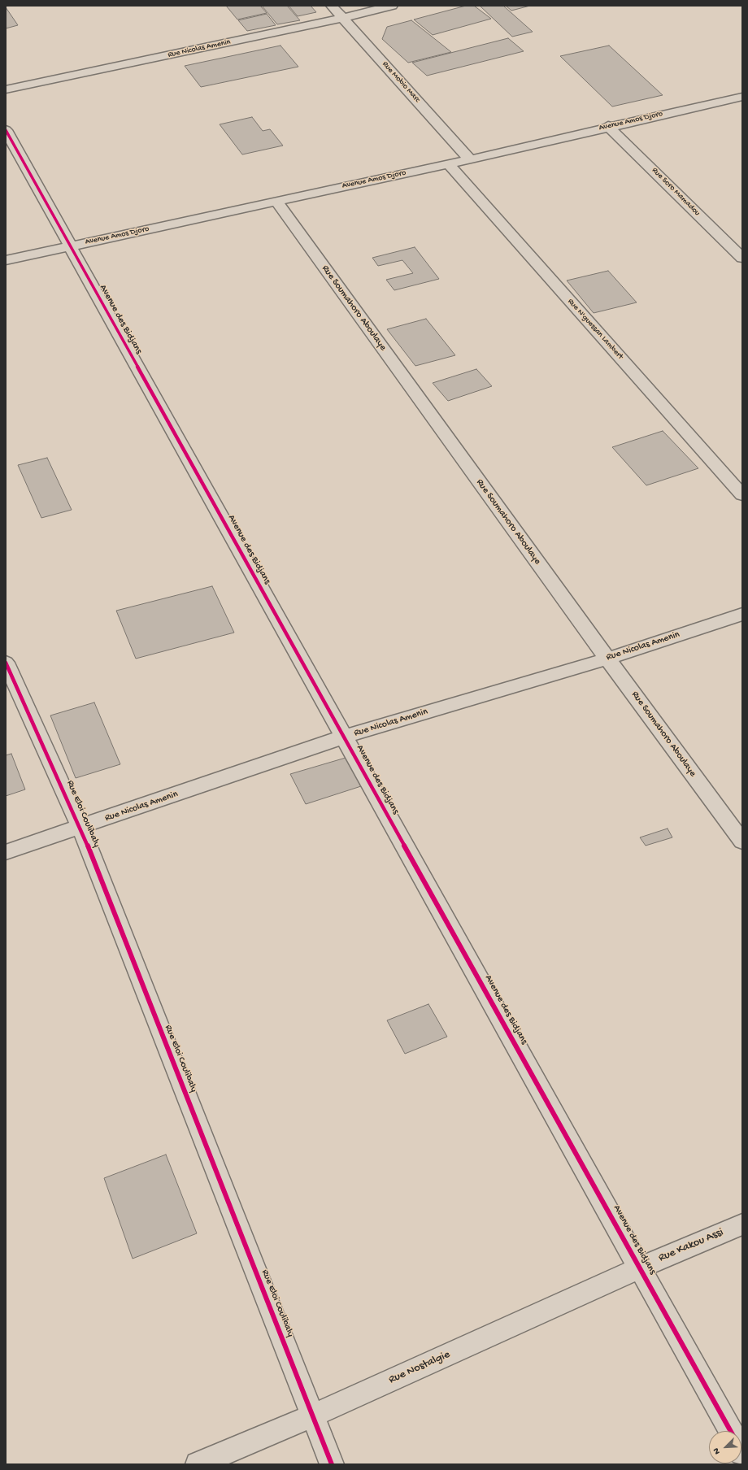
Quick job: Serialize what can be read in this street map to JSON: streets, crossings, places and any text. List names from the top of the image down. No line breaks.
{"streets":{"street":["Rue Nicolas Amenin","Rue Mobio Marc","Avenue Amos Djoro","Rue Soro Mamadou","Rue Soumahoro Aboulaye","Avenue des Bidjans","Rue N'guessan Lambert","Rue Eloi Coulibaly","Rue Kakou Assi","Rue Nostalgie"]},"crossings":[["Rue Nicolas Amenin","Rue Mobio Marc"],["Rue Nicolas Amenin","Rue Soumahoro Aboulaye"],["Rue Nicolas Amenin","Avenue des Bidjans"],["Rue Nicolas Amenin","Rue Eloi Coulibaly"],["Rue Mobio Marc","Avenue Amos Djoro"],["Avenue Amos Djoro","Rue Soro Mamadou"],["Avenue Amos Djoro","Rue Soumahoro Aboulaye"],["Avenue Amos Djoro","Avenue des Bidjans"],["Avenue Amos Djoro","Rue N'guessan Lambert"],["Avenue des Bidjans","Rue Kakou Assi"],["Avenue des Bidjans","Rue Nostalgie"],["Rue Eloi Coulibaly","Rue Nostalgie"],["Rue Kakou Assi","Rue Nostalgie"]],"north":"bottom left"}
